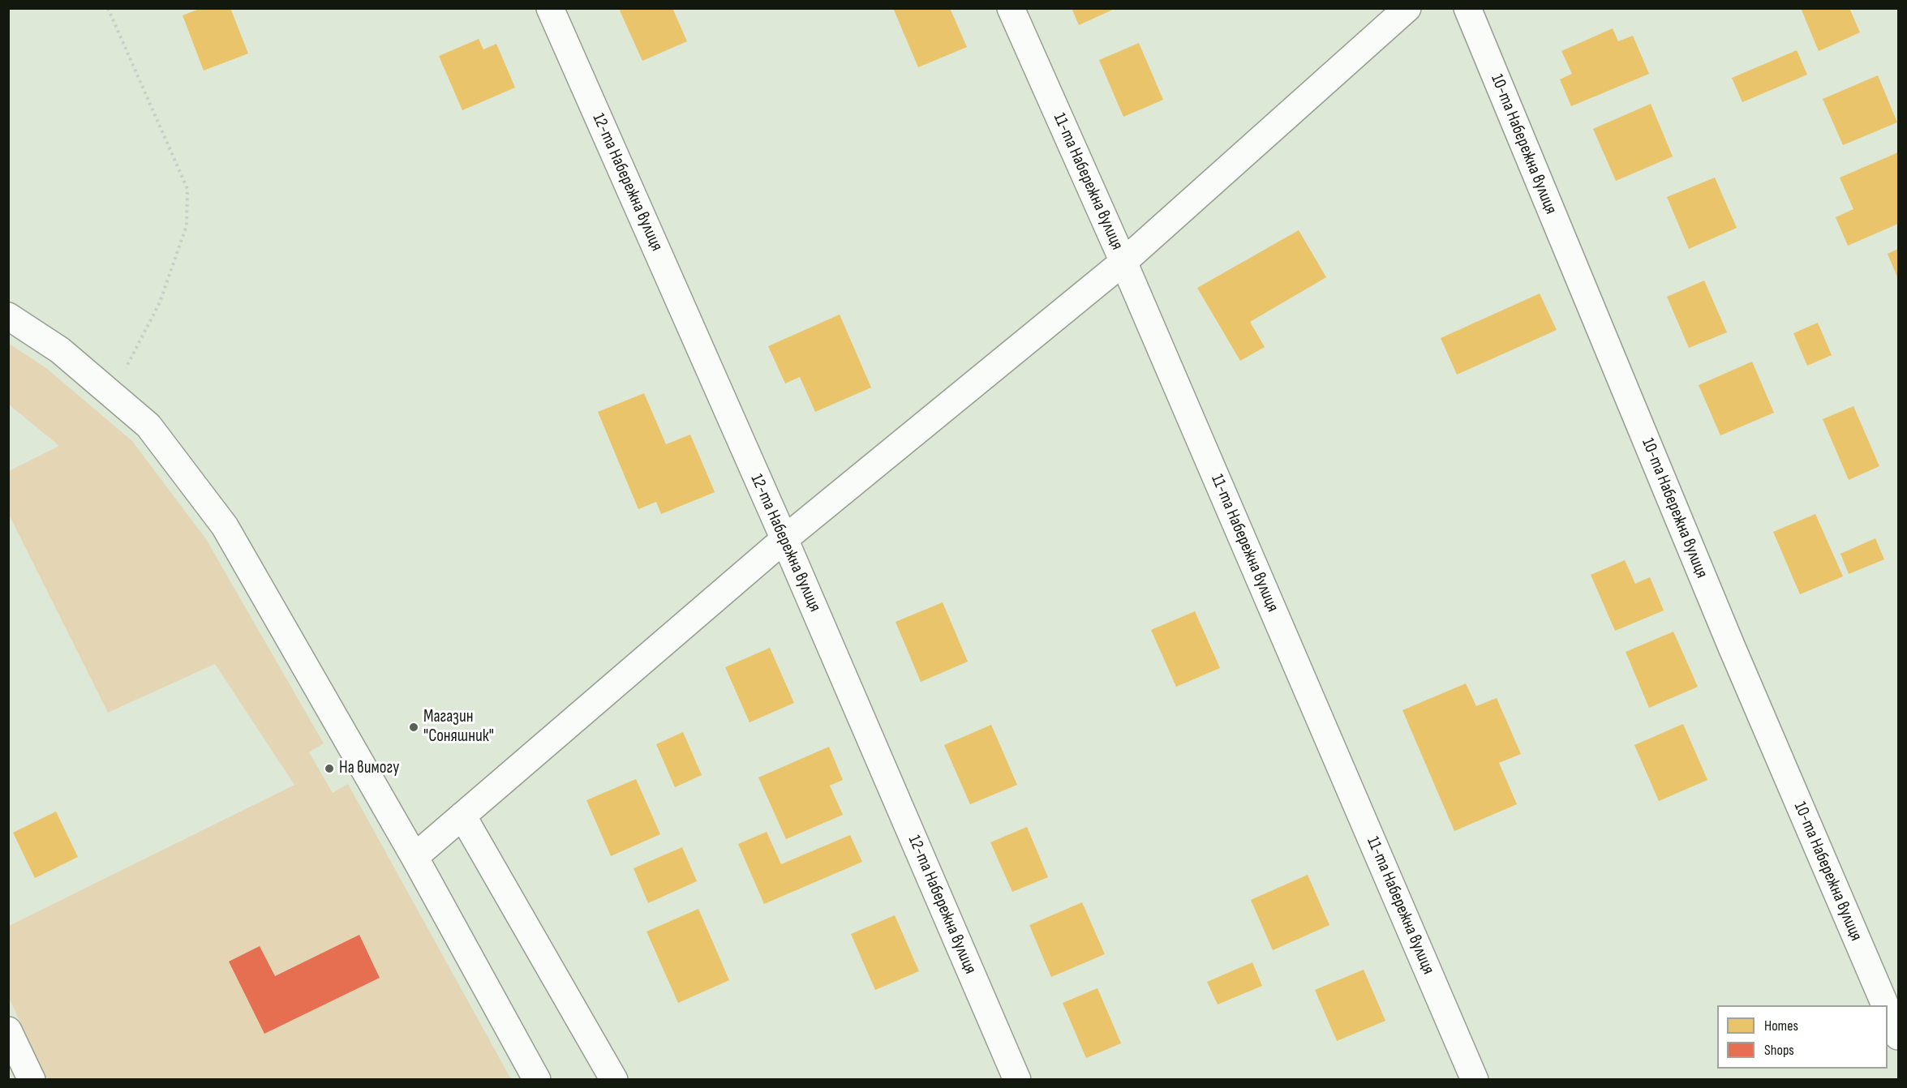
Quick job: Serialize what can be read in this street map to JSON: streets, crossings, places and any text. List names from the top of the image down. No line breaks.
{"streets":{"street":["10-та Набережна вулиця","11-та Набережна вулиця","12-та Набережна вулиця"]},"places":["Магазин \"Соняшник\"","На вимогу"],"legend":["Homes","Shops"]}
